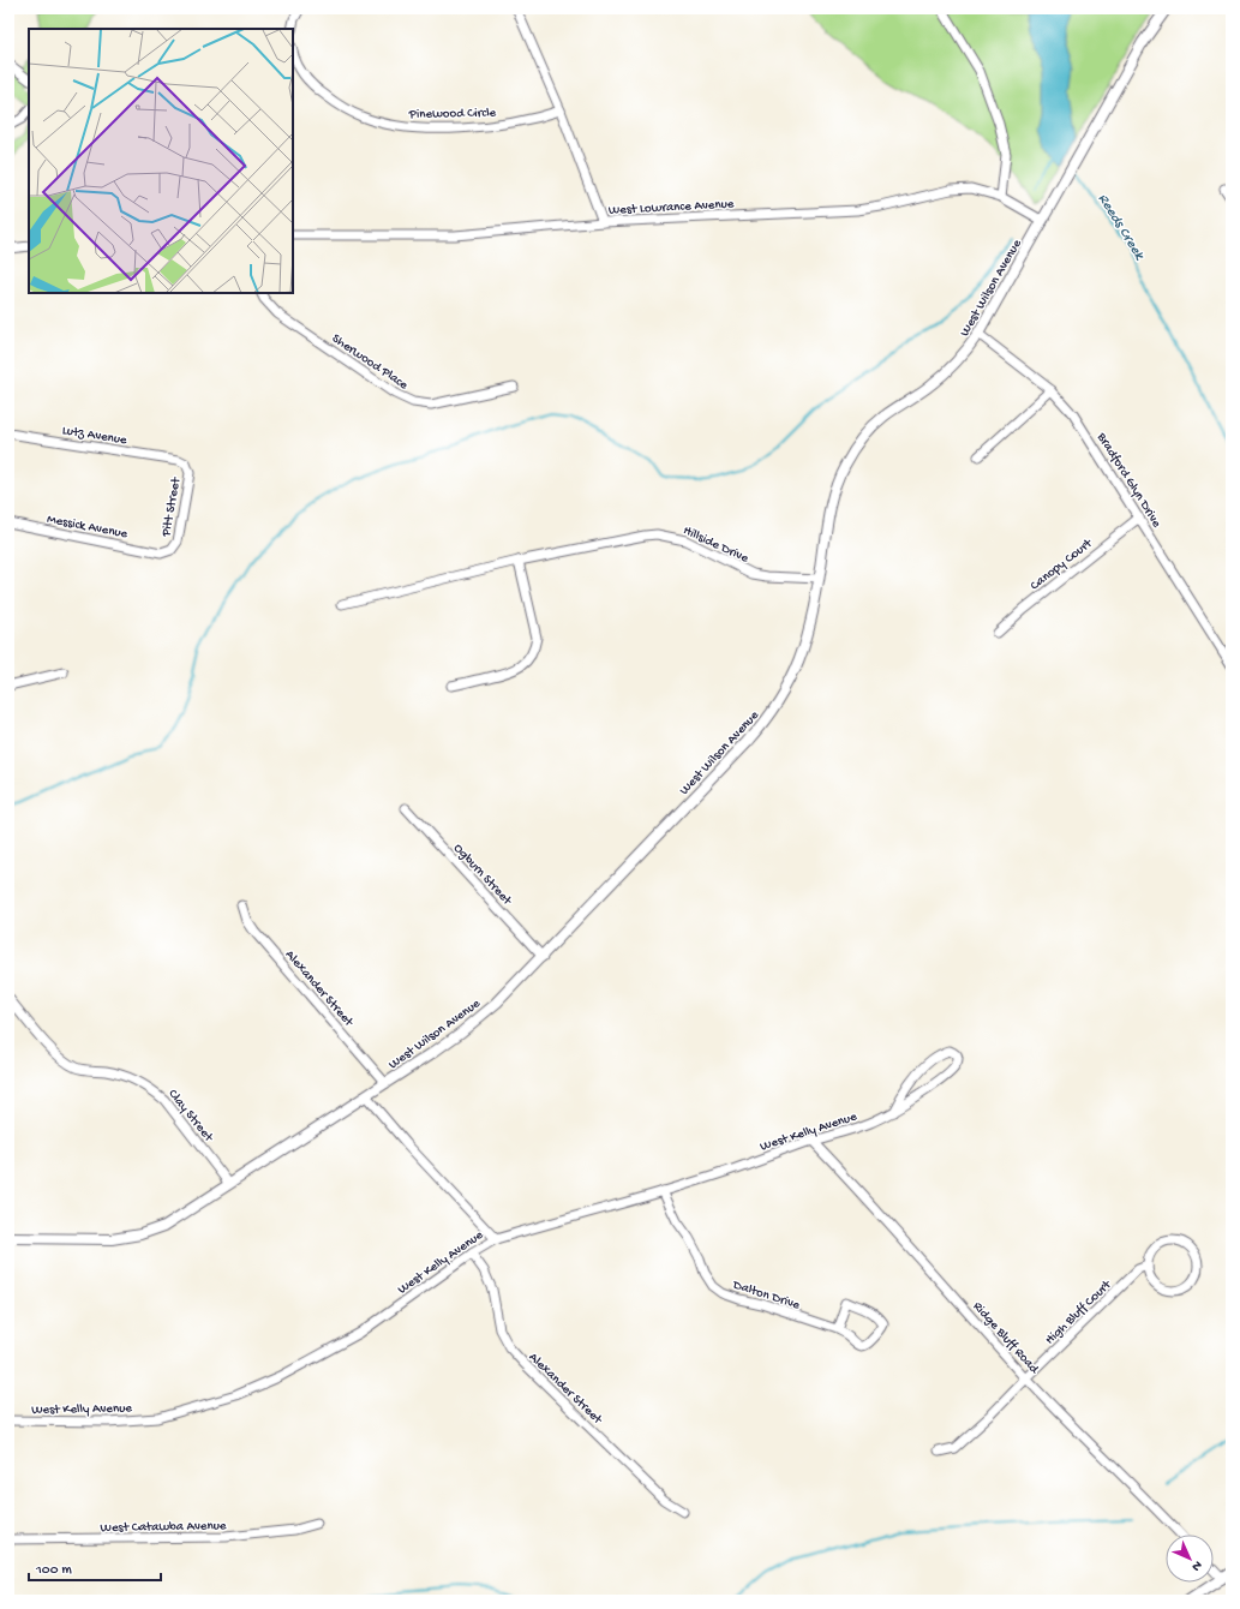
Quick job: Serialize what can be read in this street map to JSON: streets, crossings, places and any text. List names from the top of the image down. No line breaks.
{"streets":{"street":["Pinewood Circle","West Lowrance Avenue","West Wilson Avenue","Sherwood Place","Lutz Avenue","Bradford Glyn Drive","Pitt Street","Messick Avenue","Hillside Drive","Canopy Court","Ogburn Street","Alexander Street","Clay Street","West Kelly Avenue","Dalton Drive","High Bluff Court","Ridge Bluff Road","West Catawba Avenue"]},"crossings":[["West Lowrance Avenue","West Wilson Avenue"],["West Wilson Avenue","Bradford Glyn Drive"],["West Wilson Avenue","Hillside Drive"],["West Wilson Avenue","Ogburn Street"],["West Wilson Avenue","Alexander Street"],["West Wilson Avenue","Clay Street"],["Lutz Avenue","Pitt Street"],["Bradford Glyn Drive","Canopy Court"],["Pitt Street","Messick Avenue"],["Alexander Street","West Kelly Avenue"],["West Kelly Avenue","Dalton Drive"],["West Kelly Avenue","Ridge Bluff Road"],["High Bluff Court","Ridge Bluff Road"]],"water":["Reeds Creek"],"scale_bar":"100 m","north":"bottom right"}
